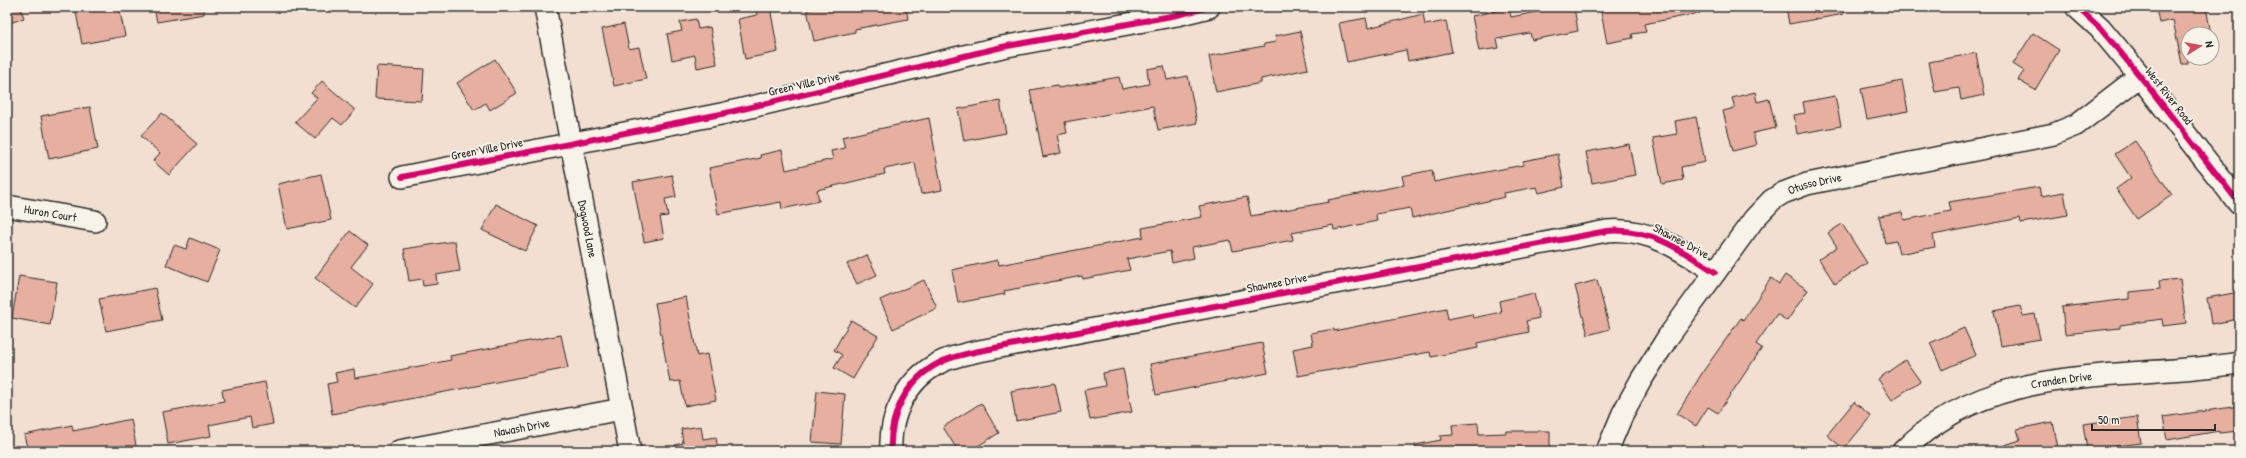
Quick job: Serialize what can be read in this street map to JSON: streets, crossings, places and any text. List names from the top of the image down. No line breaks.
{"streets":{"main road":["West River Road"],"street":["Green Ville Drive","Otusso Drive","Huron Court","Dogwood Lane","Shawnee Drive","Cranden Drive","Nawash Drive"]},"crossings":[["Green Ville Drive","Dogwood Lane"],["West River Road","Otusso Drive"],["Otusso Drive","Shawnee Drive"],["Dogwood Lane","Nawash Drive"]],"scale_bar":"50 m","north":"right"}
